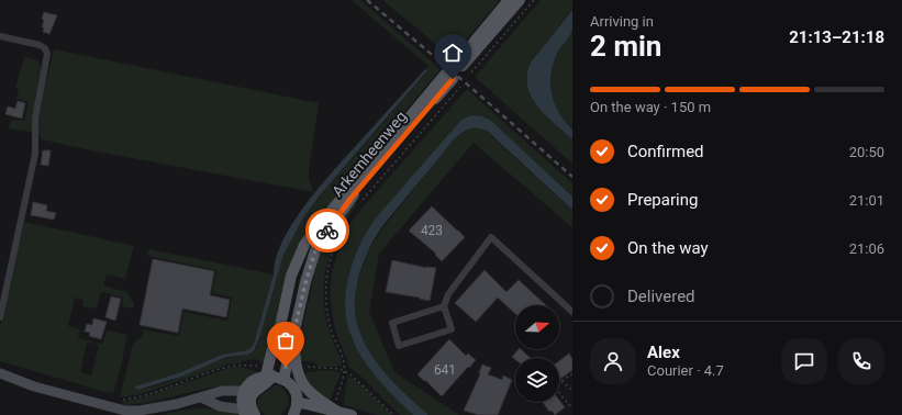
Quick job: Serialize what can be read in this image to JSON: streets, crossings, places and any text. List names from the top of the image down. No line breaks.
{"streets":{"main road":["Arkemheenweg"]},"house_numbers":["423","641"],"north":"right","page":{"heading":["2 min","Arriving in","21:13–21:18"],"panel":["Alex","Courier · 4.7"],"bar":"On the way · 150 m","list":[["Confirmed","20:50"],["Preparing","21:01"],["On the way","21:06"],"Delivered"]}}
